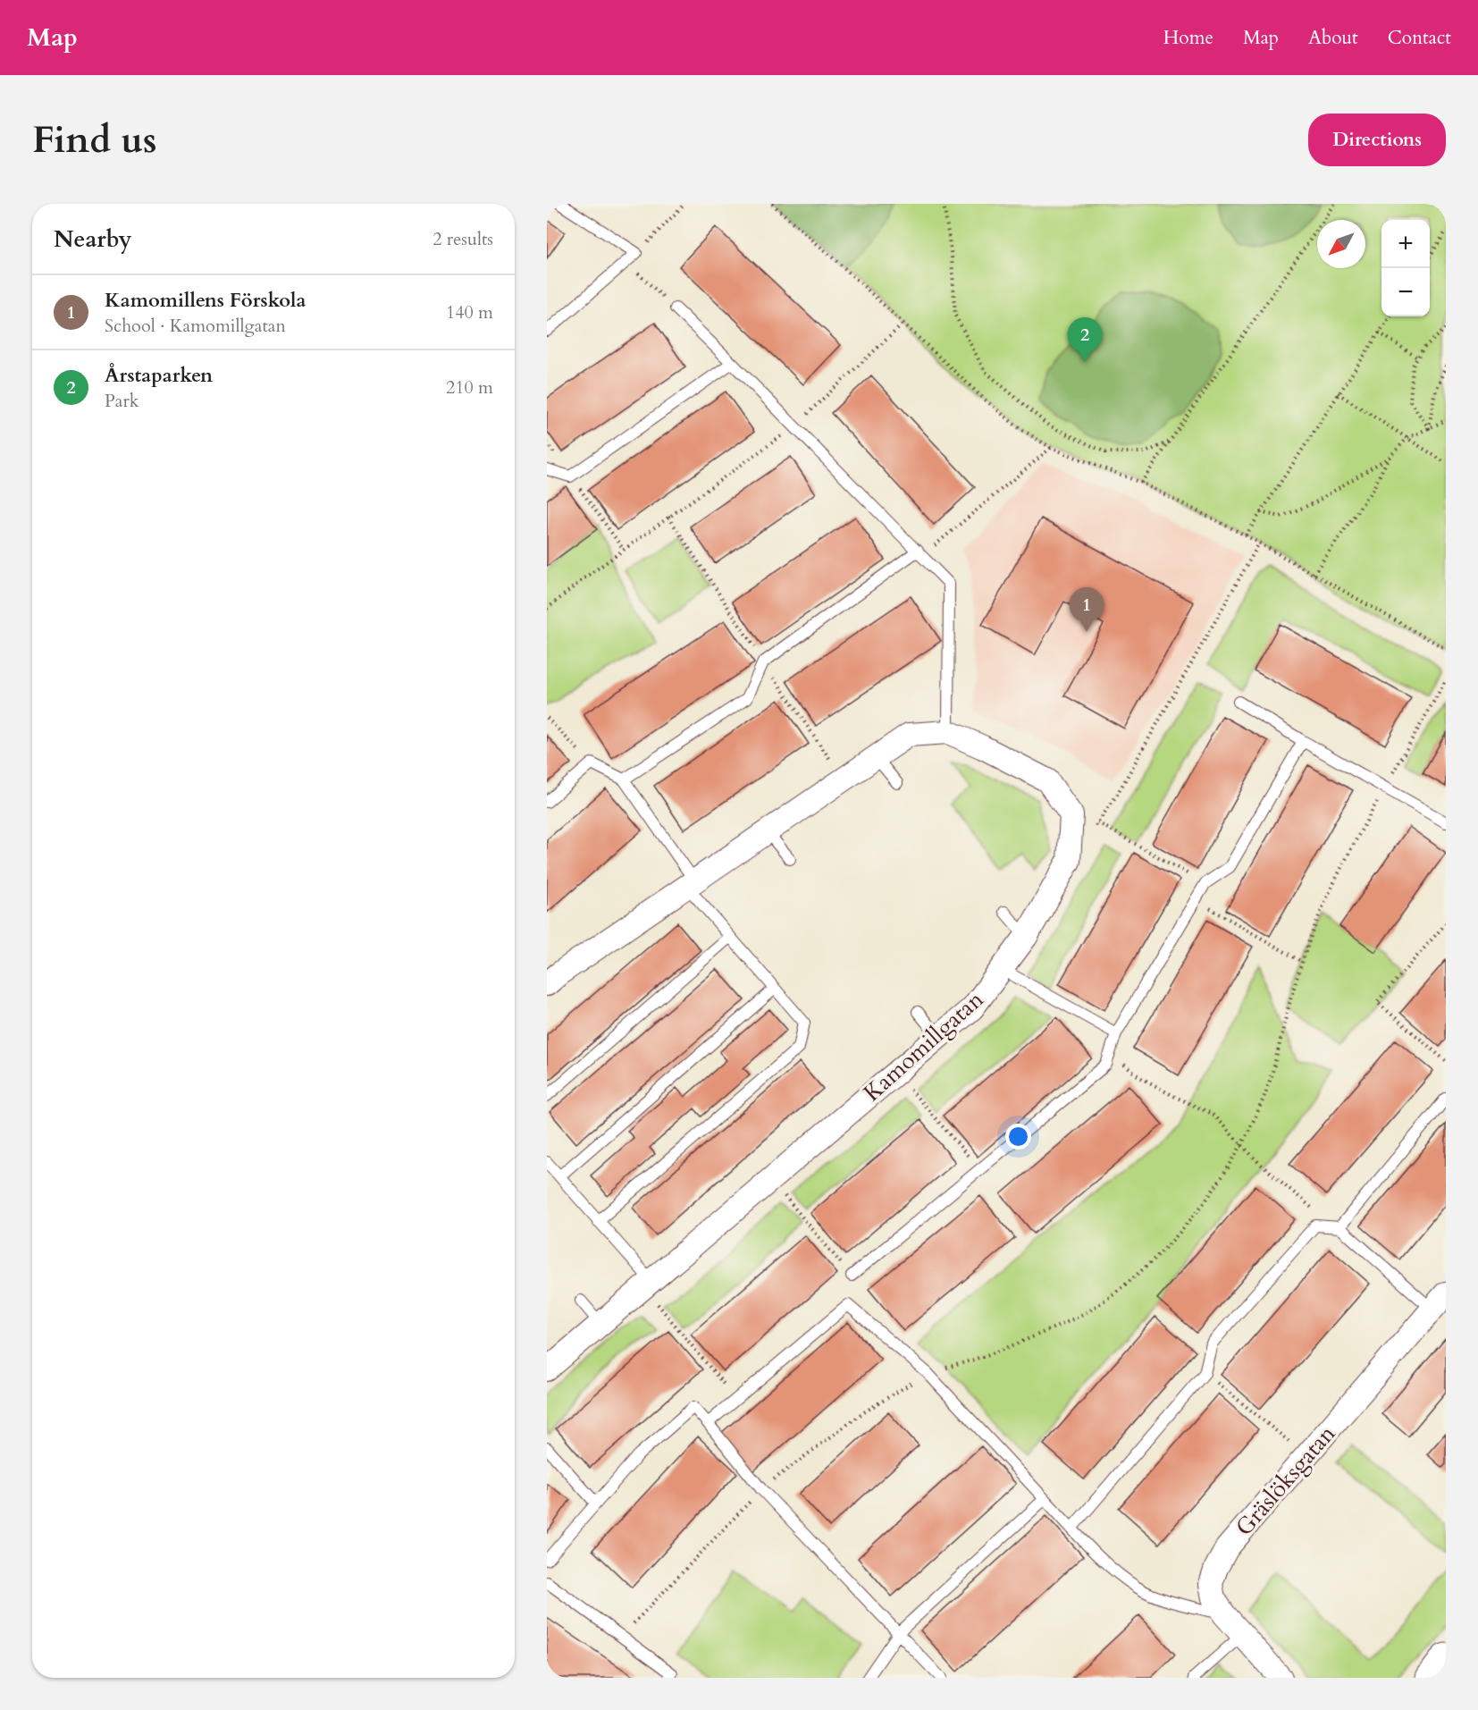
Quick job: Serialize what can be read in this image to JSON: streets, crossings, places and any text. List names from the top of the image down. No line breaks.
{"streets":{"street":["Kamomillgatan","Gräslöksgatan"]},"north":"bottom left","page":{"header":"Map","nav":["Home","Map","About","Contact"],"buttons":"Directions","title":"Find us","heading":["Nearby","2 results"],"map_buttons":["+","−"],"list":[{"mark":"1","name":"Kamomillens Förskola","note":"School · Kamomillgatan","value":"140 m"},{"mark":"2","name":"Årstaparken","note":"Park","value":"210 m"}],"pins":["2","1"]}}
